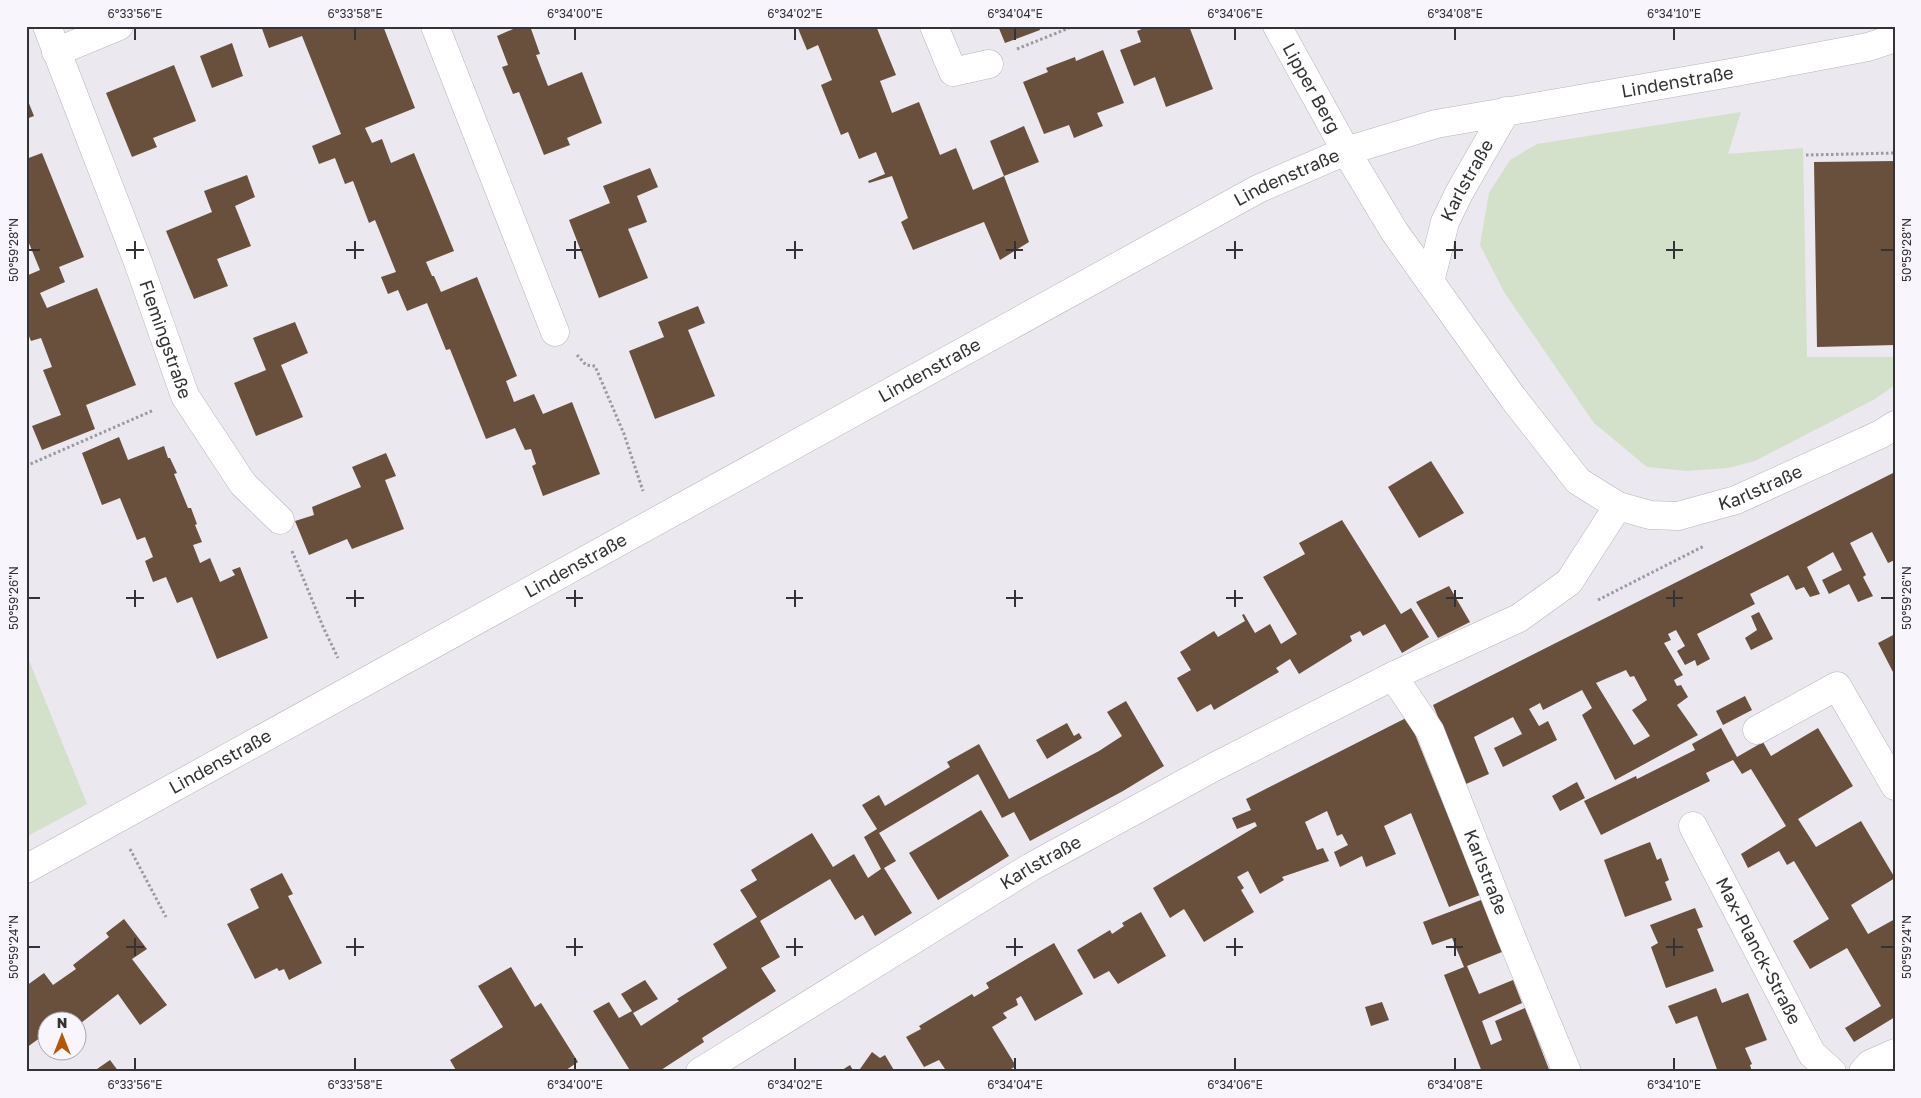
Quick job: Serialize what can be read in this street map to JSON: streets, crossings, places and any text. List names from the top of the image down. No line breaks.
{"streets":{"street":["Lindenstraße","Lipper Berg","Karlstraße","Flemingstraße","Max-Planck-Straße"]},"crossings":[["Lindenstraße","Lipper Berg"],["Lindenstraße","Karlstraße"],["Lipper Berg","Karlstraße"]],"north":"top","coordinates":["6°33'56\"E","6°33'58\"E","6°34'00\"E","6°34'02\"E","6°34'04\"E","6°34'06\"E","6°34'08\"E","6°34'10\"E","50°59'28\"N","50°59'26\"N","50°59'24\"N"]}
